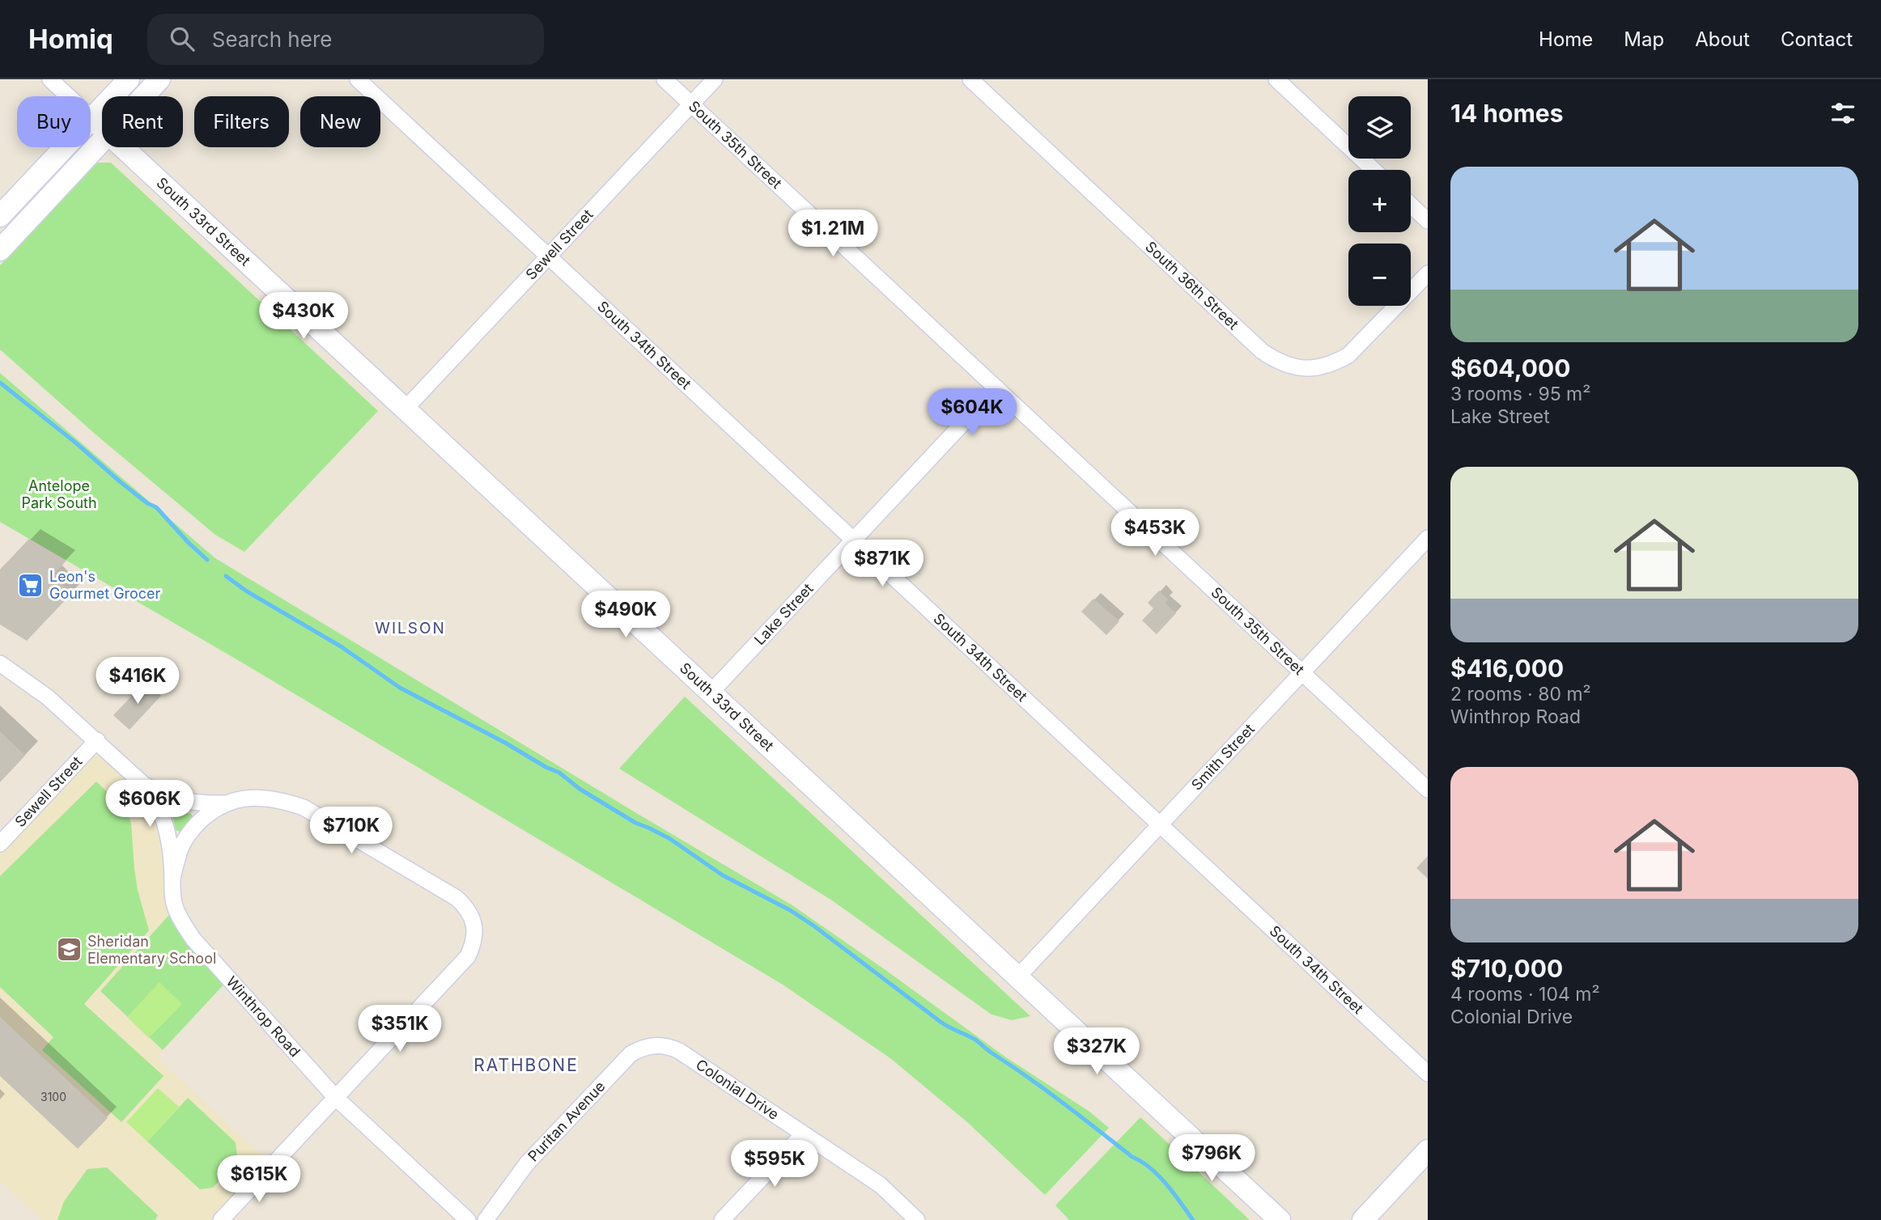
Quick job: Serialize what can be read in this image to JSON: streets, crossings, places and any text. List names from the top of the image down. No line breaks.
{"streets":{"main road":["South 33rd Street"],"street":["South 35th Street","Sewell Street","South 36th Street","South 34th Street","Lake Street","Smith Street","Winthrop Road","Colonial Drive","Puritan Avenue"]},"crossings":[["South 35th Street","Sewell Street"],["South 35th Street","Lake Street"],["South 35th Street","Smith Street"],["South 33rd Street","Sewell Street"],["South 33rd Street","Lake Street"],["South 33rd Street","Smith Street"],["Sewell Street","South 34th Street"],["Sewell Street","Winthrop Road"],["South 34th Street","Lake Street"],["South 34th Street","Smith Street"],["Colonial Drive","Puritan Avenue"]],"districts":["WILSON","RATHBONE"],"parks":["Antelope Park South"],"places":{"supermarket":["Leon's Gourmet Grocer"],"school or university":["Sheridan Elementary School"]},"house_numbers":["3100"],"page":{"header":"Homiq","search":"Search here","nav":["Home","Map","About","Contact"],"heading":"14 homes","map_buttons":["+","−"],"chip":["Buy","Rent","Filters","New"],"list":[{"name":"$604,000","note":"3 rooms · 95 m² · Lake Street"},{"name":"$416,000","note":"2 rooms · 80 m² · Winthrop Road"},{"name":"$710,000","note":"4 rooms · 104 m² · Colonial Drive"}],"price":["$1.21M","$430K","$604K","$453K","$871K","$490K","$416K","$606K","$710K","$351K","$327K","$796K","$595K","$615K"]}}
